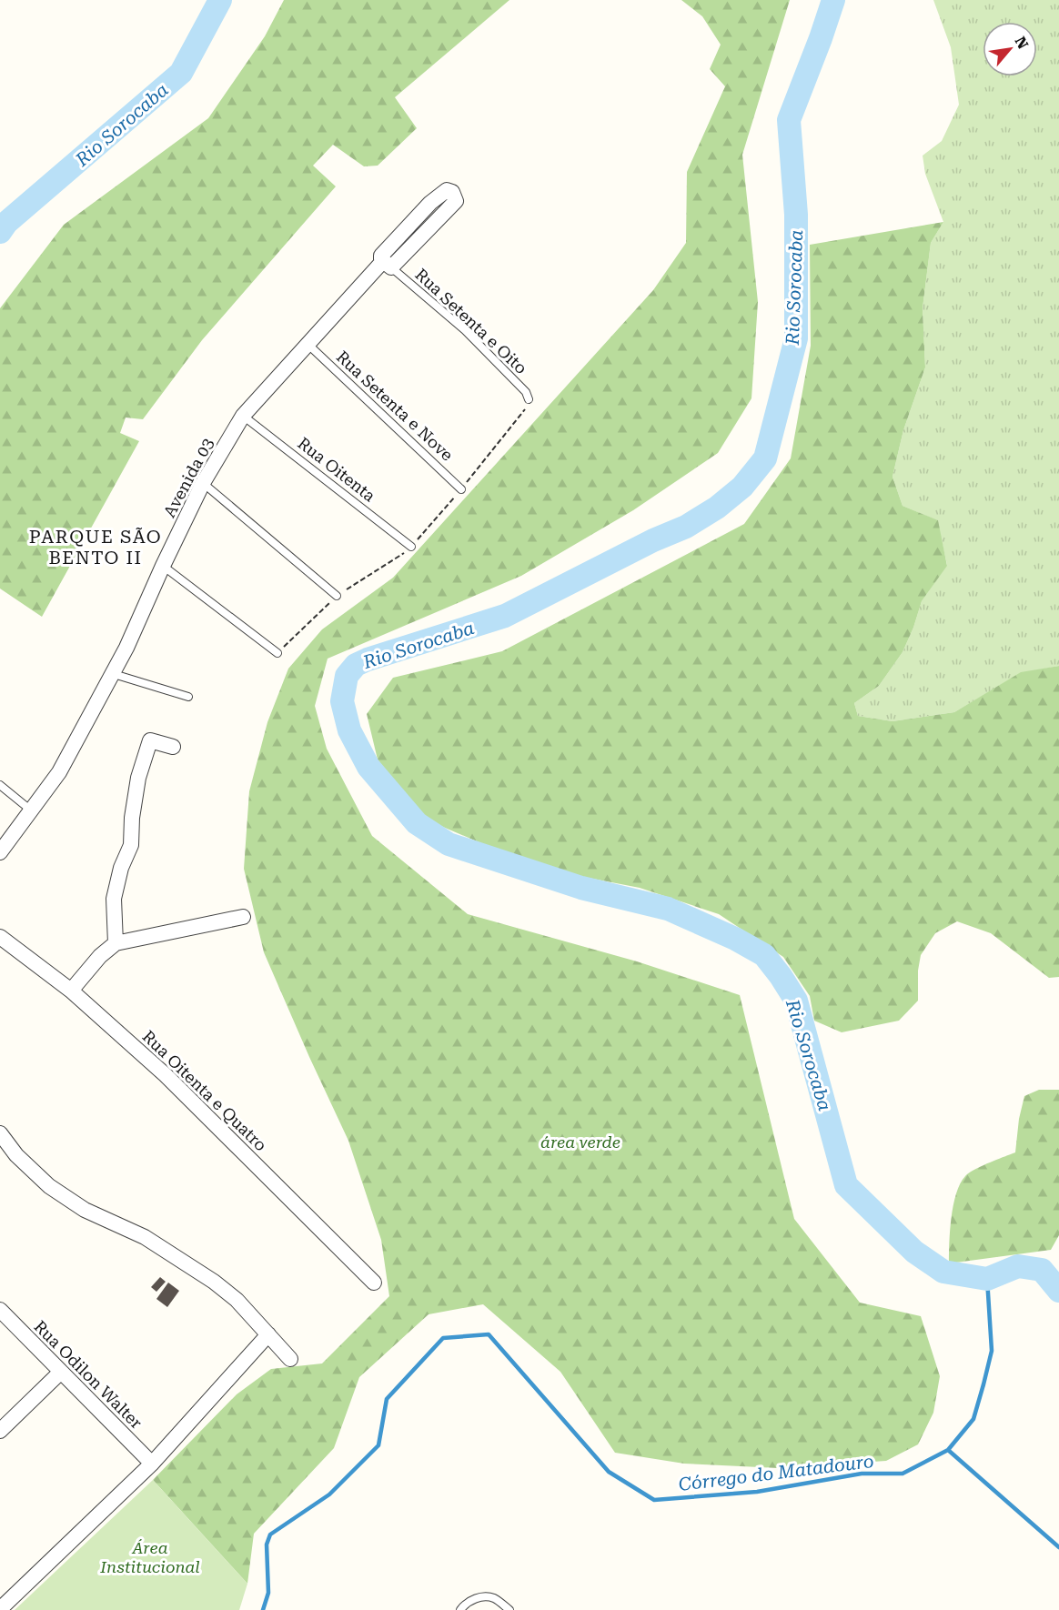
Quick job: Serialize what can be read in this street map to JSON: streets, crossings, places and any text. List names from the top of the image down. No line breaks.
{"streets":{"street":["Avenida 03","Rua Oitenta e Quatro","Rua Odilon Walter"],"lane":["Rua Setenta e Oito","Rua Setenta e Nove","Rua Oitenta"]},"crossings":[["Rua Setenta e Oito","Avenida 03"],["Rua Setenta e Nove","Avenida 03"],["Rua Oitenta","Avenida 03"]],"districts":["PARQUE SÃO BENTO II"],"water":["Rio Sorocaba","Córrego do Matadouro"],"parks":["área verde","Área Institucional"],"north":"top right"}
